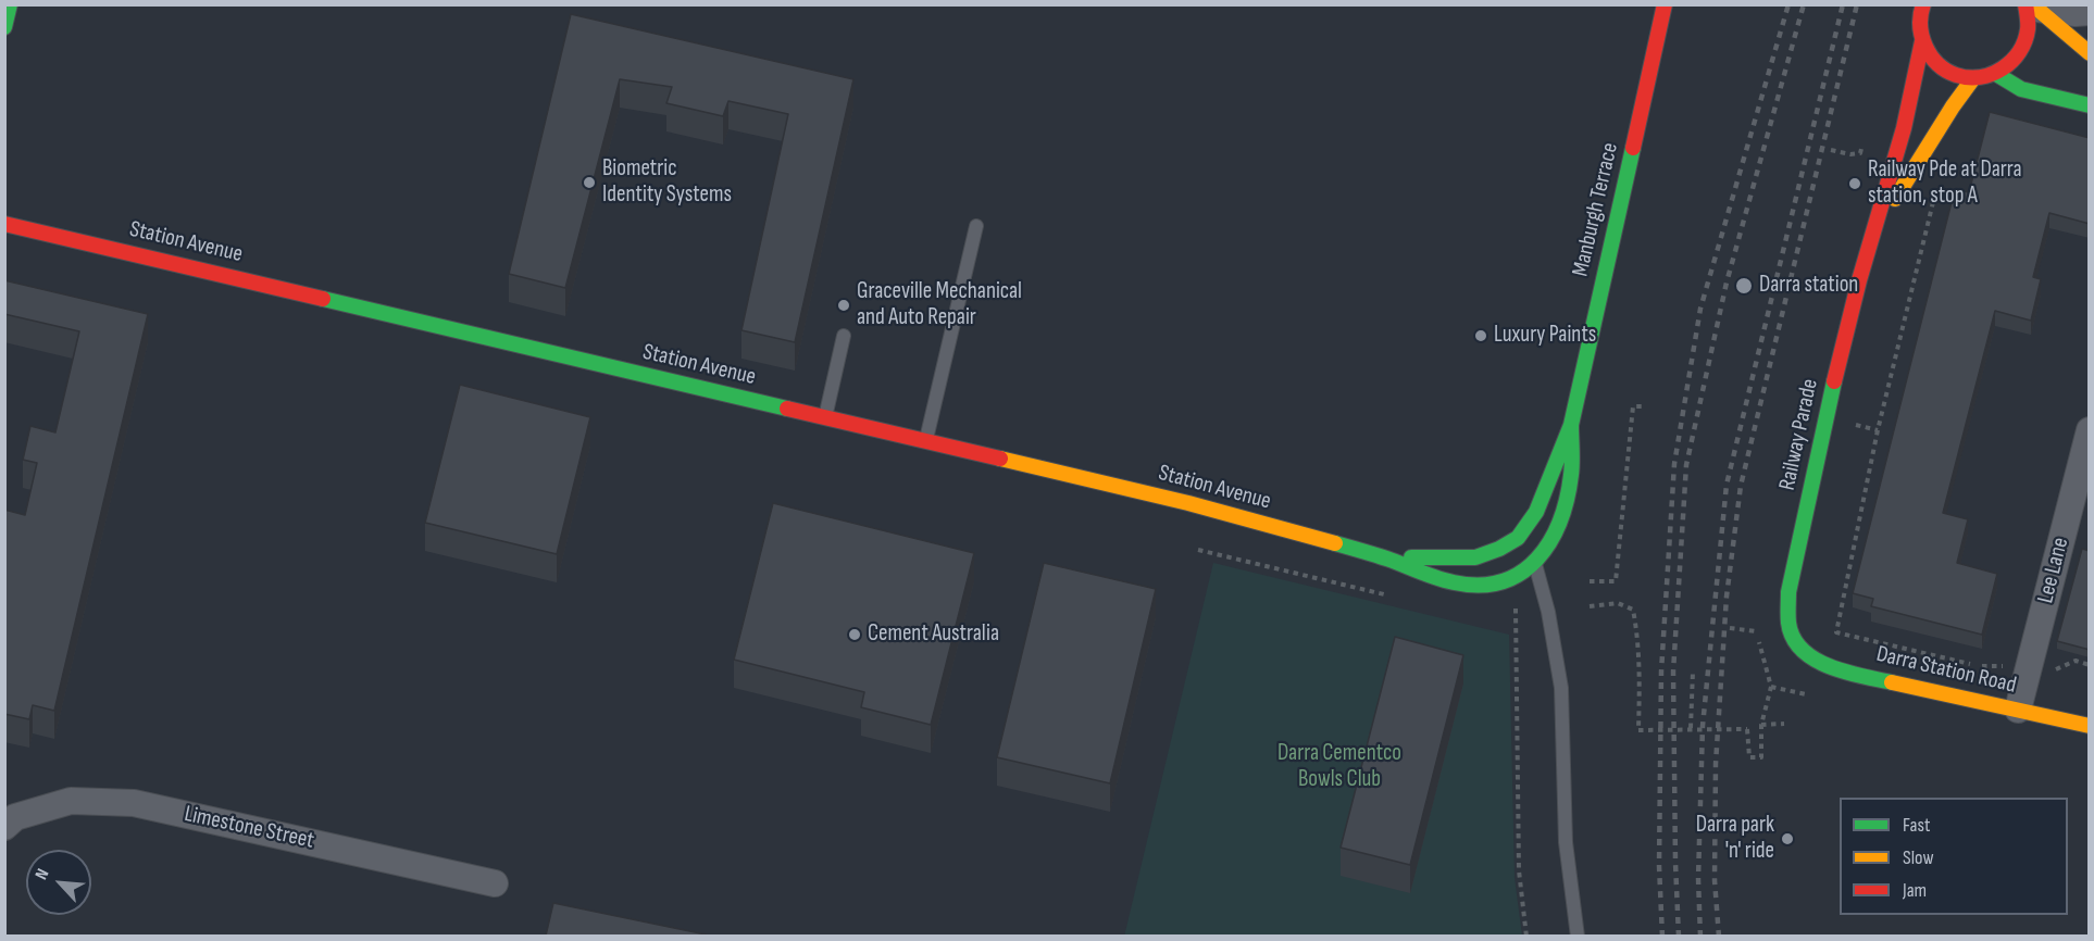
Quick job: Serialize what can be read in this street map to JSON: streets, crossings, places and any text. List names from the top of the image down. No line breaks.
{"streets":{"street":["Manburgh Terrace","Station Avenue","Railway Parade","Lee Lane","Darra Station Road","Limestone Street"]},"crossings":[["Manburgh Terrace","Station Avenue"],["Railway Parade","Darra Station Road"],["Lee Lane","Darra Station Road"]],"parks":["Darra Cementco Bowls Club"],"places":["Biometric Identity Systems","Railway Pde at Darra station, stop A","Darra station","Graceville Mechanical and Auto Repair","Luxury Paints","Cement Australia","Darra park 'n' ride"],"legend":["Fast","Slow","Jam"],"north":"top left"}
